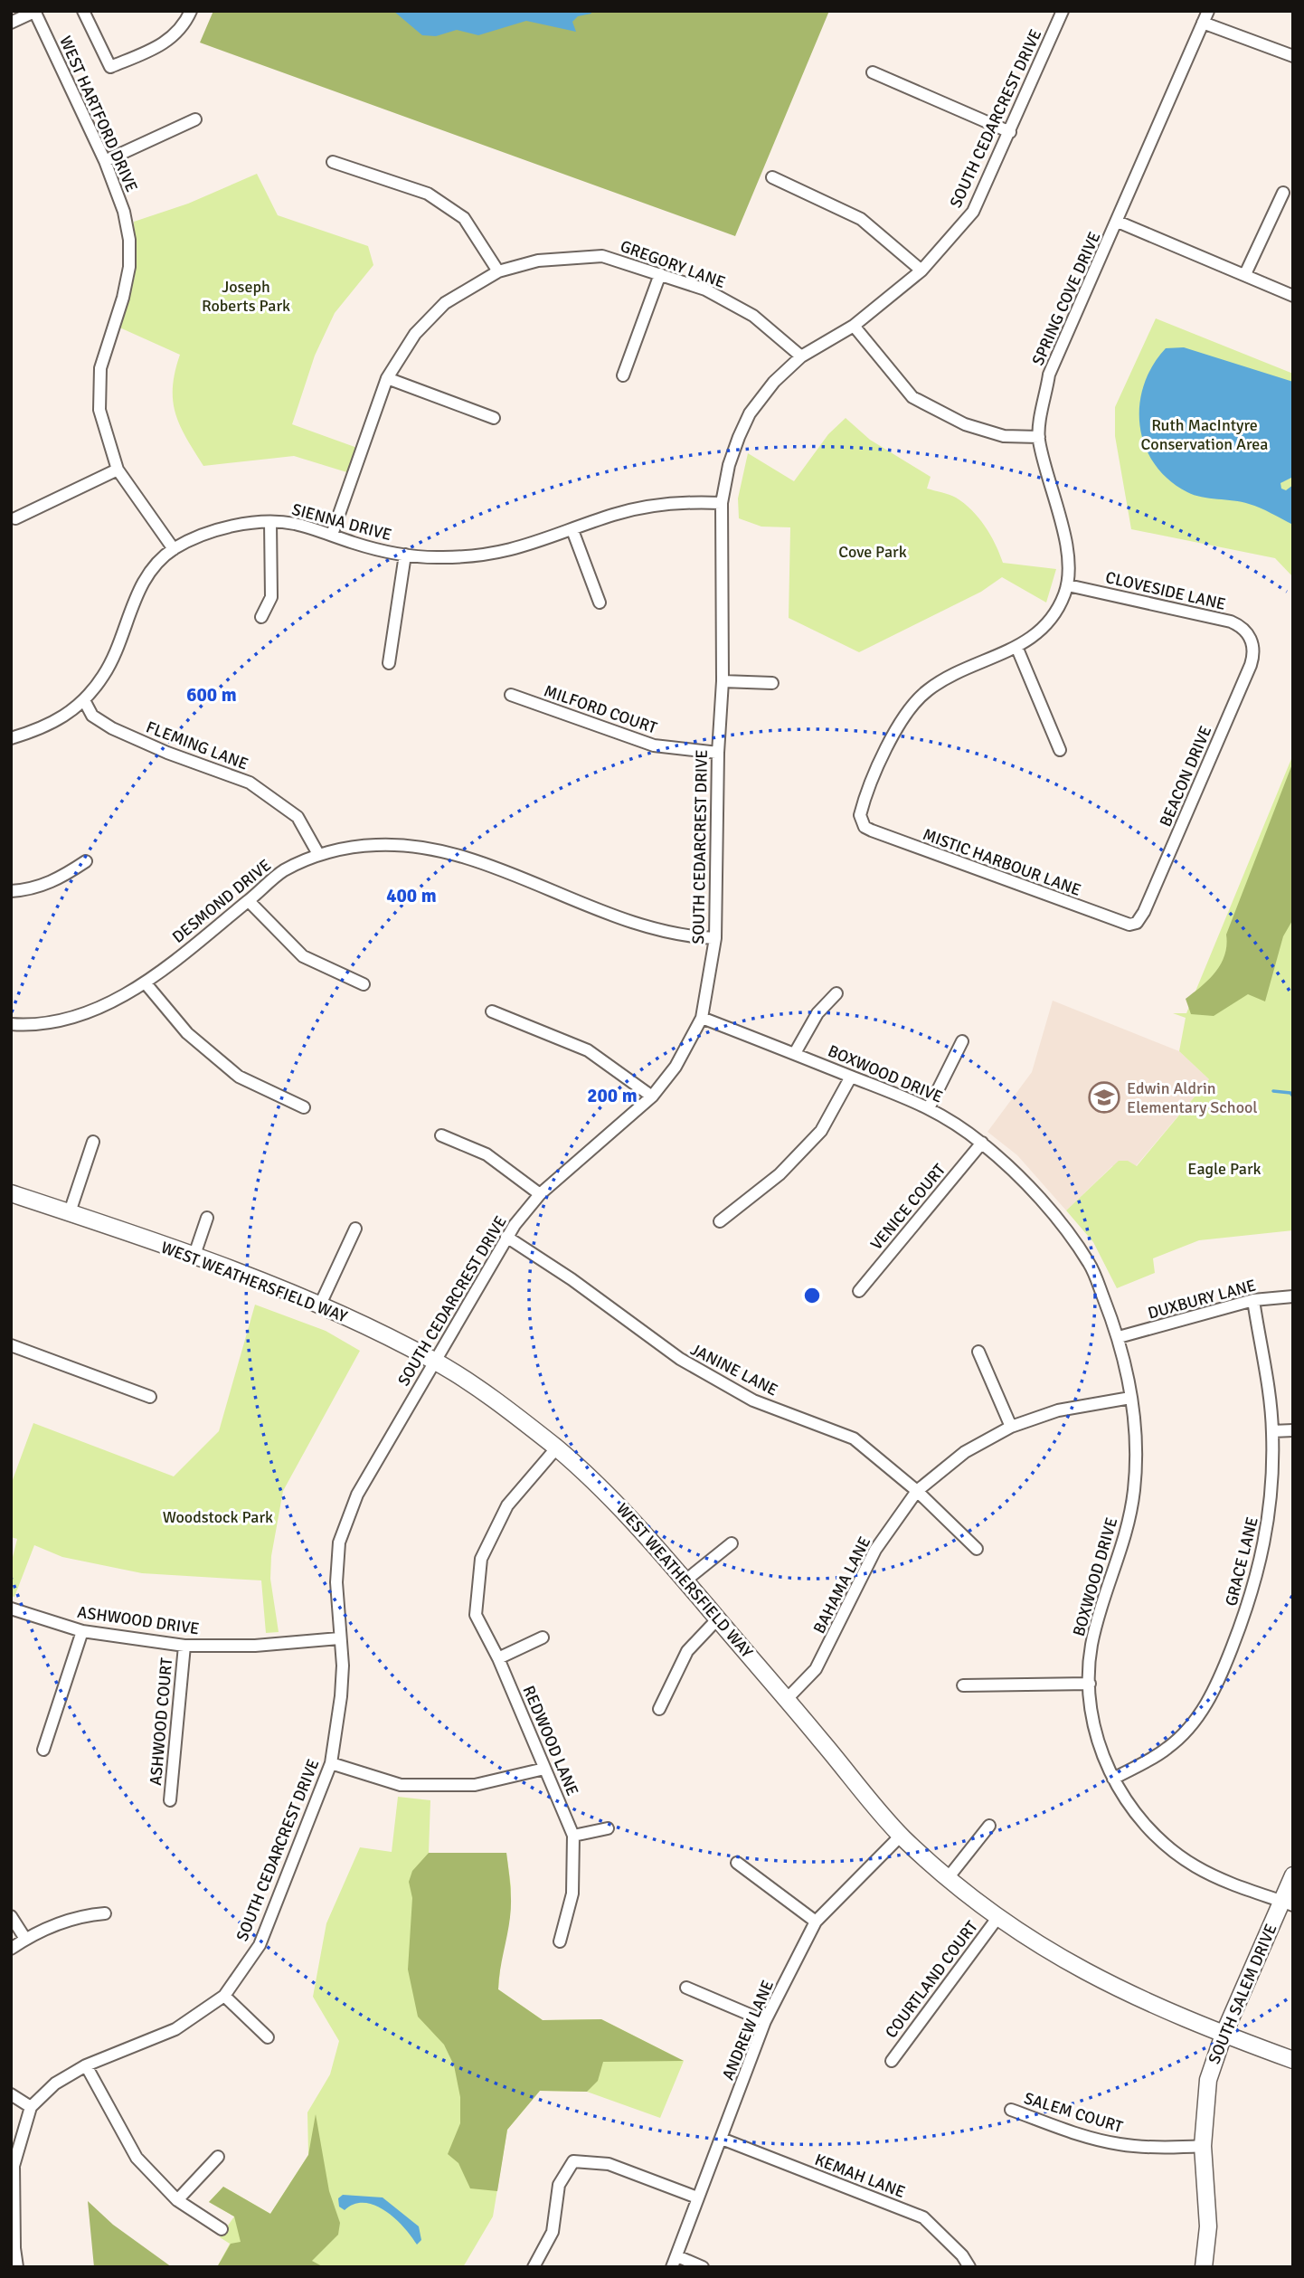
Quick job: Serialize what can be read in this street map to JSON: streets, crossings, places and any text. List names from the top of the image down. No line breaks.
{"streets":{"street":["WEST HARTFORD DRIVE","SOUTH CEDARCREST DRIVE","GREGORY LANE","SPRING COVE DRIVE","SIENNA DRIVE","CLOVESIDE LANE","MILFORD COURT","FLEMING LANE","BEACON DRIVE","MISTIC HARBOUR LANE","DESMOND DRIVE","BOXWOOD DRIVE","VENICE COURT","WEST WEATHERSFIELD WAY","DUXBURY LANE","JANINE LANE","GRACE LANE","BAHAMA LANE","ASHWOOD DRIVE","ASHWOOD COURT","REDWOOD LANE","COURTLAND COURT","SOUTH SALEM DRIVE","ANDREW LANE","SALEM COURT","KEMAH LANE"]},"crossings":[["WEST HARTFORD DRIVE","SIENNA DRIVE"],["SOUTH CEDARCREST DRIVE","GREGORY LANE"],["SOUTH CEDARCREST DRIVE","SIENNA DRIVE"],["SOUTH CEDARCREST DRIVE","MILFORD COURT"],["SOUTH CEDARCREST DRIVE","DESMOND DRIVE"],["SOUTH CEDARCREST DRIVE","BOXWOOD DRIVE"],["SOUTH CEDARCREST DRIVE","WEST WEATHERSFIELD WAY"],["SOUTH CEDARCREST DRIVE","JANINE LANE"],["SOUTH CEDARCREST DRIVE","ASHWOOD DRIVE"],["GREGORY LANE","SIENNA DRIVE"],["SPRING COVE DRIVE","CLOVESIDE LANE"],["SPRING COVE DRIVE","MISTIC HARBOUR LANE"],["SIENNA DRIVE","FLEMING LANE"],["CLOVESIDE LANE","BEACON DRIVE"],["FLEMING LANE","DESMOND DRIVE"],["BEACON DRIVE","MISTIC HARBOUR LANE"],["BOXWOOD DRIVE","VENICE COURT"],["BOXWOOD DRIVE","DUXBURY LANE"],["BOXWOOD DRIVE","GRACE LANE"],["BOXWOOD DRIVE","BAHAMA LANE"],["BOXWOOD DRIVE","SOUTH SALEM DRIVE"],["WEST WEATHERSFIELD WAY","BAHAMA LANE"],["WEST WEATHERSFIELD WAY","REDWOOD LANE"],["WEST WEATHERSFIELD WAY","COURTLAND COURT"],["WEST WEATHERSFIELD WAY","SOUTH SALEM DRIVE"],["WEST WEATHERSFIELD WAY","ANDREW LANE"],["DUXBURY LANE","GRACE LANE"],["JANINE LANE","BAHAMA LANE"],["ASHWOOD DRIVE","ASHWOOD COURT"],["SOUTH SALEM DRIVE","SALEM COURT"],["ANDREW LANE","KEMAH LANE"]],"parks":["Joseph Roberts Park","Ruth MacIntyre Conservation Area","Cove Park","Eagle Park","Woodstock Park"],"places":{"school or university":["Edwin Aldrin Elementary School"]},"rings":["600 m","400 m","200 m"]}
